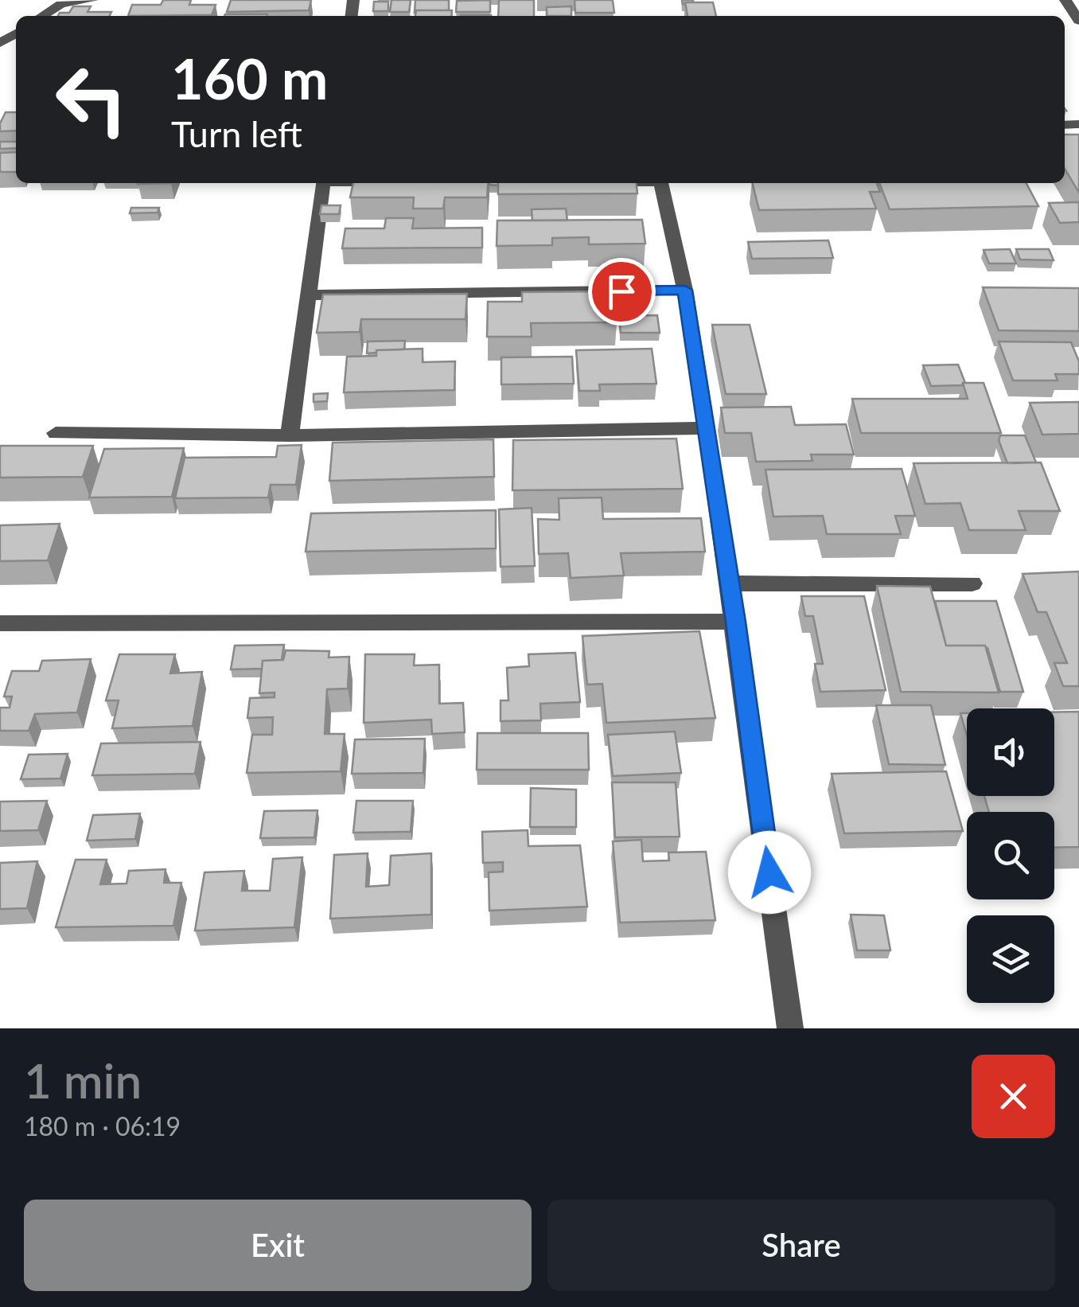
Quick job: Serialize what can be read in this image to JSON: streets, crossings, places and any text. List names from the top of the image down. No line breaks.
{"page":{"turn":["160 m","Turn left"],"heading":["1 min","180 m · 06:19"],"buttons":["Exit","Share"]}}
